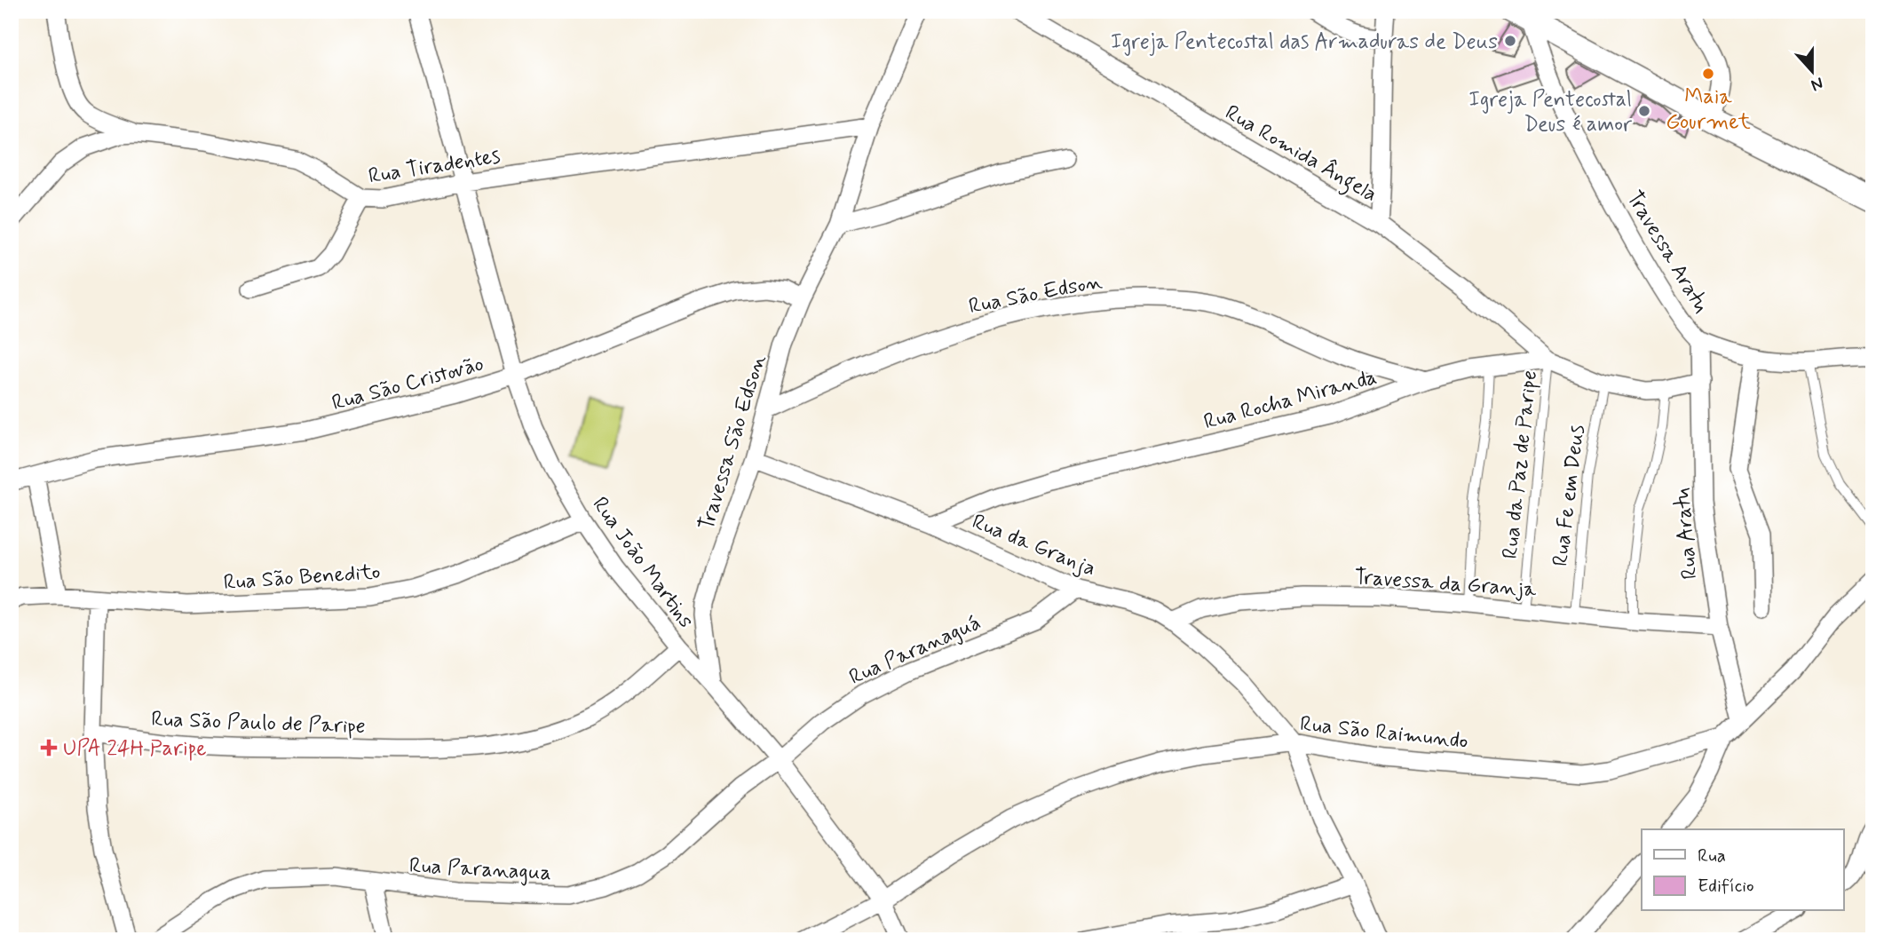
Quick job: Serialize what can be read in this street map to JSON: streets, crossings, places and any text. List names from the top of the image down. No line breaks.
{"streets":{"street":["Rua Romida Ângela","Rua Tiradentes","Travessa Aratu","Rua São Edson","Rua São Cristovão","Rua Rocha Miranda","Travessa São Edson","Rua Aratu","Rua da Granja","Rua João Martins","Rua São Benedito","Travessa da Granja","Rua Paranaguá","Rua São Paulo de Paripe","Rua São Raimundo","Rua Paranagua"],"lane":["Rua da Paz de Paripe","Rua Fe em Deus"]},"crossings":[["Rua Romida Ângela","Rua Rocha Miranda"],["Rua Romida Ângela","Rua da Paz de Paripe"],["Rua Tiradentes","Travessa São Edson"],["Rua Tiradentes","Rua João Martins"],["Travessa Aratu","Rua Aratu"],["Rua São Edson","Rua Rocha Miranda"],["Rua São Edson","Travessa São Edson"],["Rua São Cristovão","Travessa São Edson"],["Rua São Cristovão","Rua João Martins"],["Rua Rocha Miranda","Rua da Paz de Paripe"],["Rua Rocha Miranda","Rua Fe em Deus"],["Rua Rocha Miranda","Rua Aratu"],["Rua Rocha Miranda","Rua da Granja"],["Travessa São Edson","Rua da Granja"],["Travessa São Edson","Rua João Martins"],["Rua da Paz de Paripe","Travessa da Granja"],["Rua Fe em Deus","Travessa da Granja"],["Rua Aratu","Travessa da Granja"],["Rua da Granja","Travessa da Granja"],["Rua da Granja","Rua Paranaguá"],["Rua da Granja","Rua São Raimundo"],["Rua João Martins","Rua São Benedito"],["Rua João Martins","Rua Paranaguá"],["Rua João Martins","Rua São Paulo de Paripe"],["Rua João Martins","Rua São Raimundo"],["Rua João Martins","Rua Paranagua"],["Rua Paranaguá","Rua Paranagua"]],"places":{"other":["Igreja Pentecostal das Armaduras de Deus","Maia Gourmet","Igreja Pentecostal Deus é amor"],"health":["UPA 24H Paripe"]},"legend":["Rua","Edifício"],"north":"bottom"}
